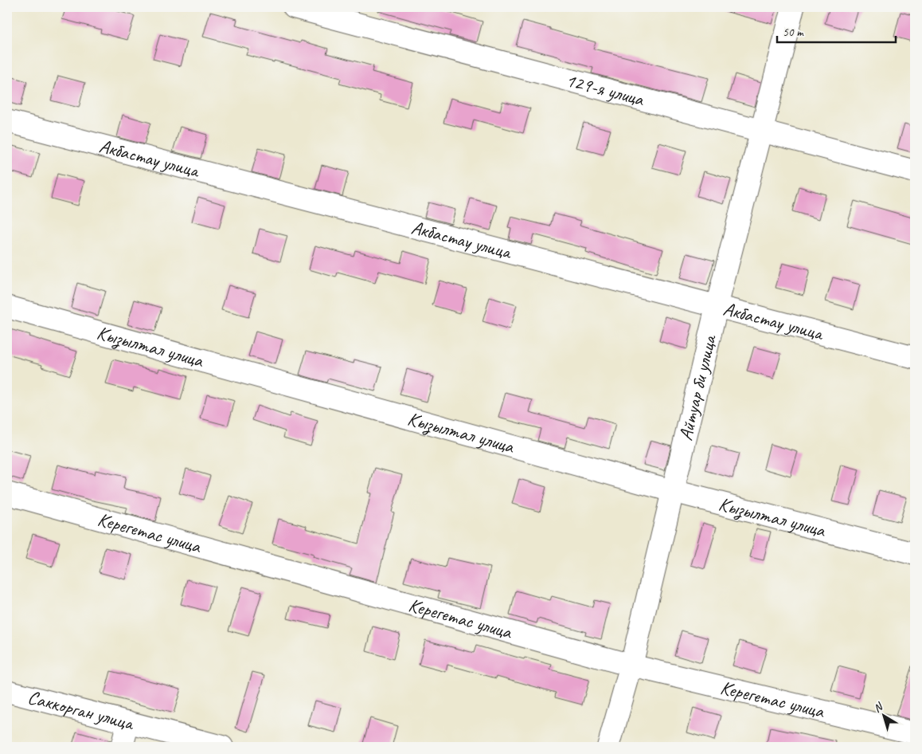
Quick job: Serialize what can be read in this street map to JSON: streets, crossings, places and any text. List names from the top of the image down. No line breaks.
{"streets":{"street":["129-я улица","Акбастау улица","Кызылтал улица","Айтуар би улица","Керегетас улица","Саккорган улица"]},"crossings":[["129-я улица","Айтуар би улица"],["Акбастау улица","Айтуар би улица"],["Кызылтал улица","Айтуар би улица"],["Айтуар би улица","Керегетас улица"]],"scale_bar":"50 m","north":"top left"}
